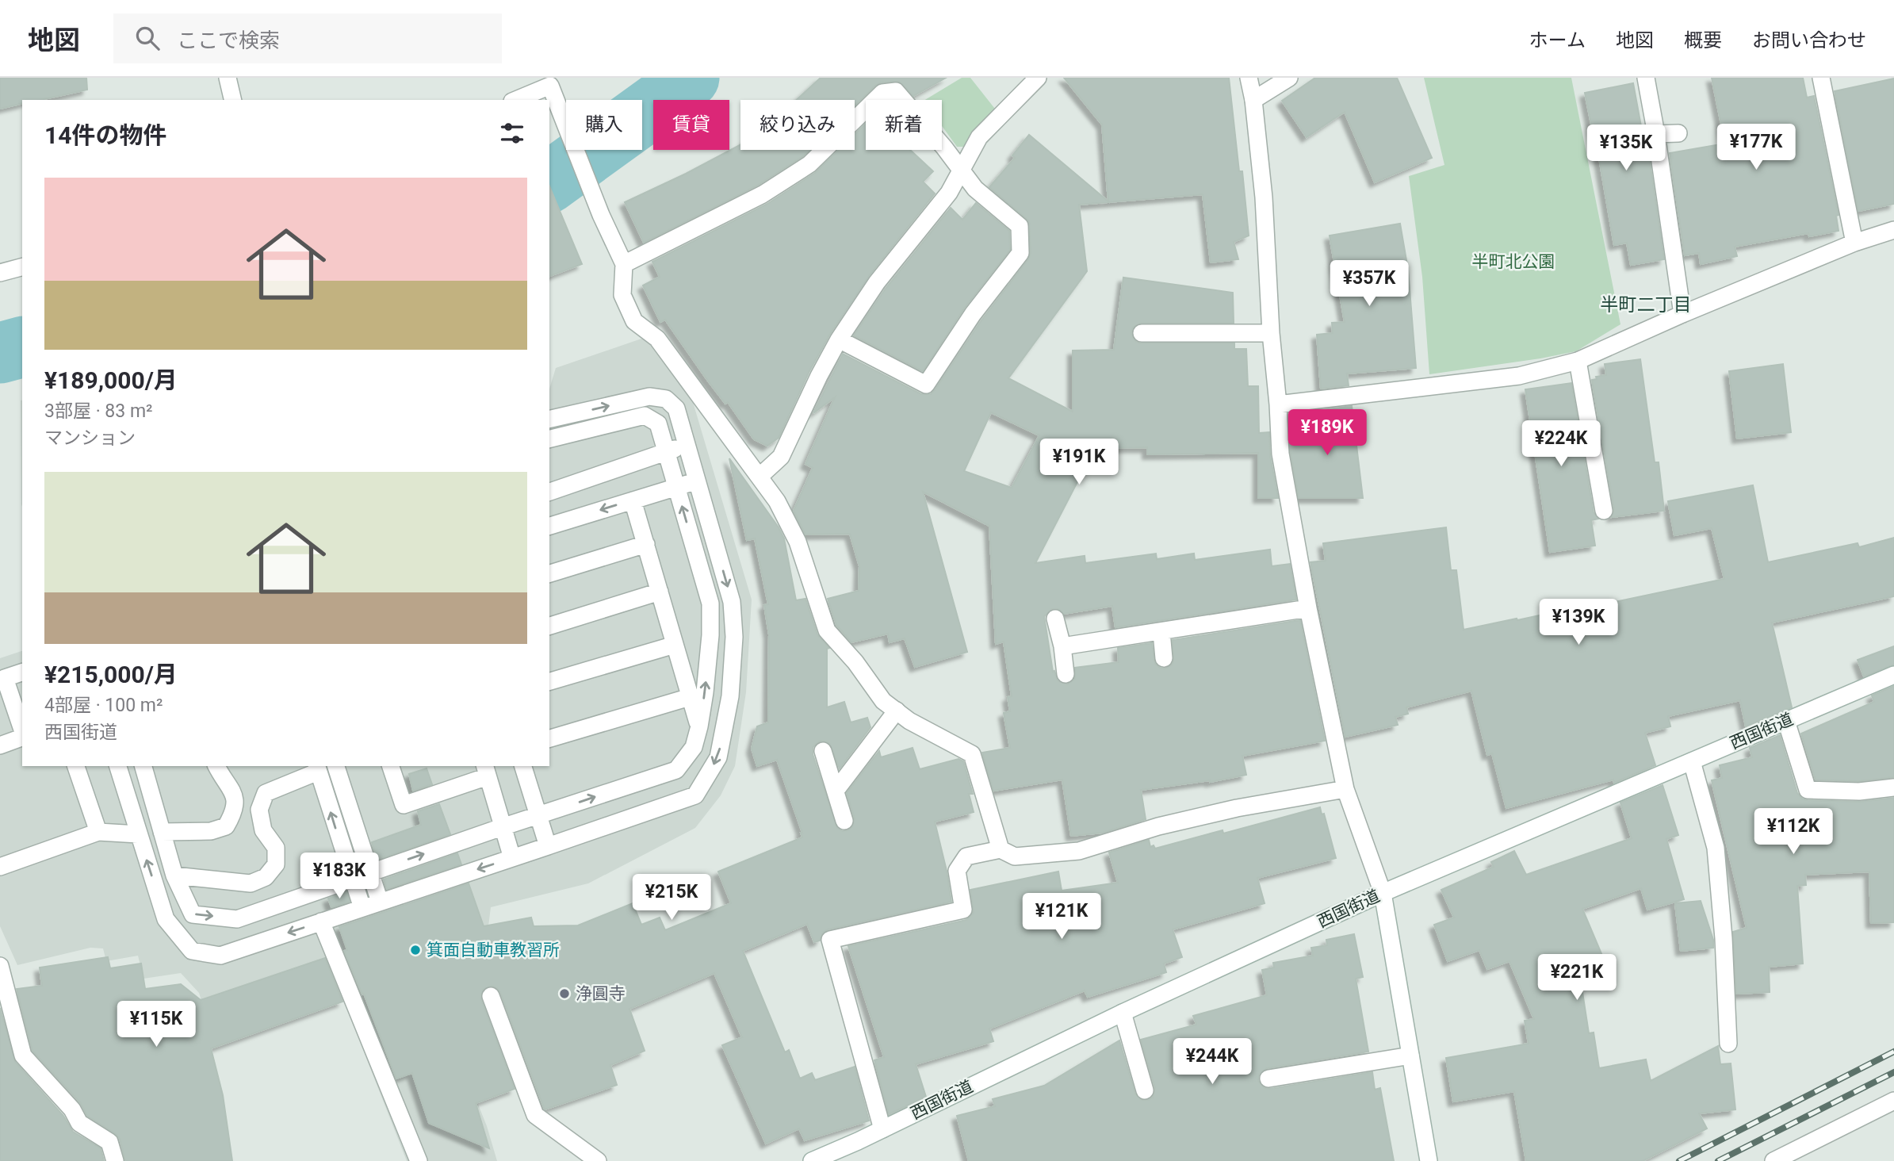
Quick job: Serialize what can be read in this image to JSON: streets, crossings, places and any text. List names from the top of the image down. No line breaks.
{"streets":{"street":["西国街道"]},"districts":["半町二丁目"],"parks":["半町北公園"],"places":["箕面自動車教習所","浄圓寺"],"page":{"header":"地図","search":"ここで検索","nav":["ホーム","地図","概要","お問い合わせ"],"chip":["購入","賃貸","絞り込み","新着"],"heading":"14件の物件","price":["¥177K","¥135K","¥357K","¥189K","¥224K","¥191K","¥139K","¥112K","¥183K","¥215K","¥121K","¥221K","¥115K","¥244K"],"list":[{"name":"¥189,000/月","note":"3部屋 · 83 m² · マンション"},{"name":"¥215,000/月","note":"4部屋 · 100 m² · 西国街道"}]}}
